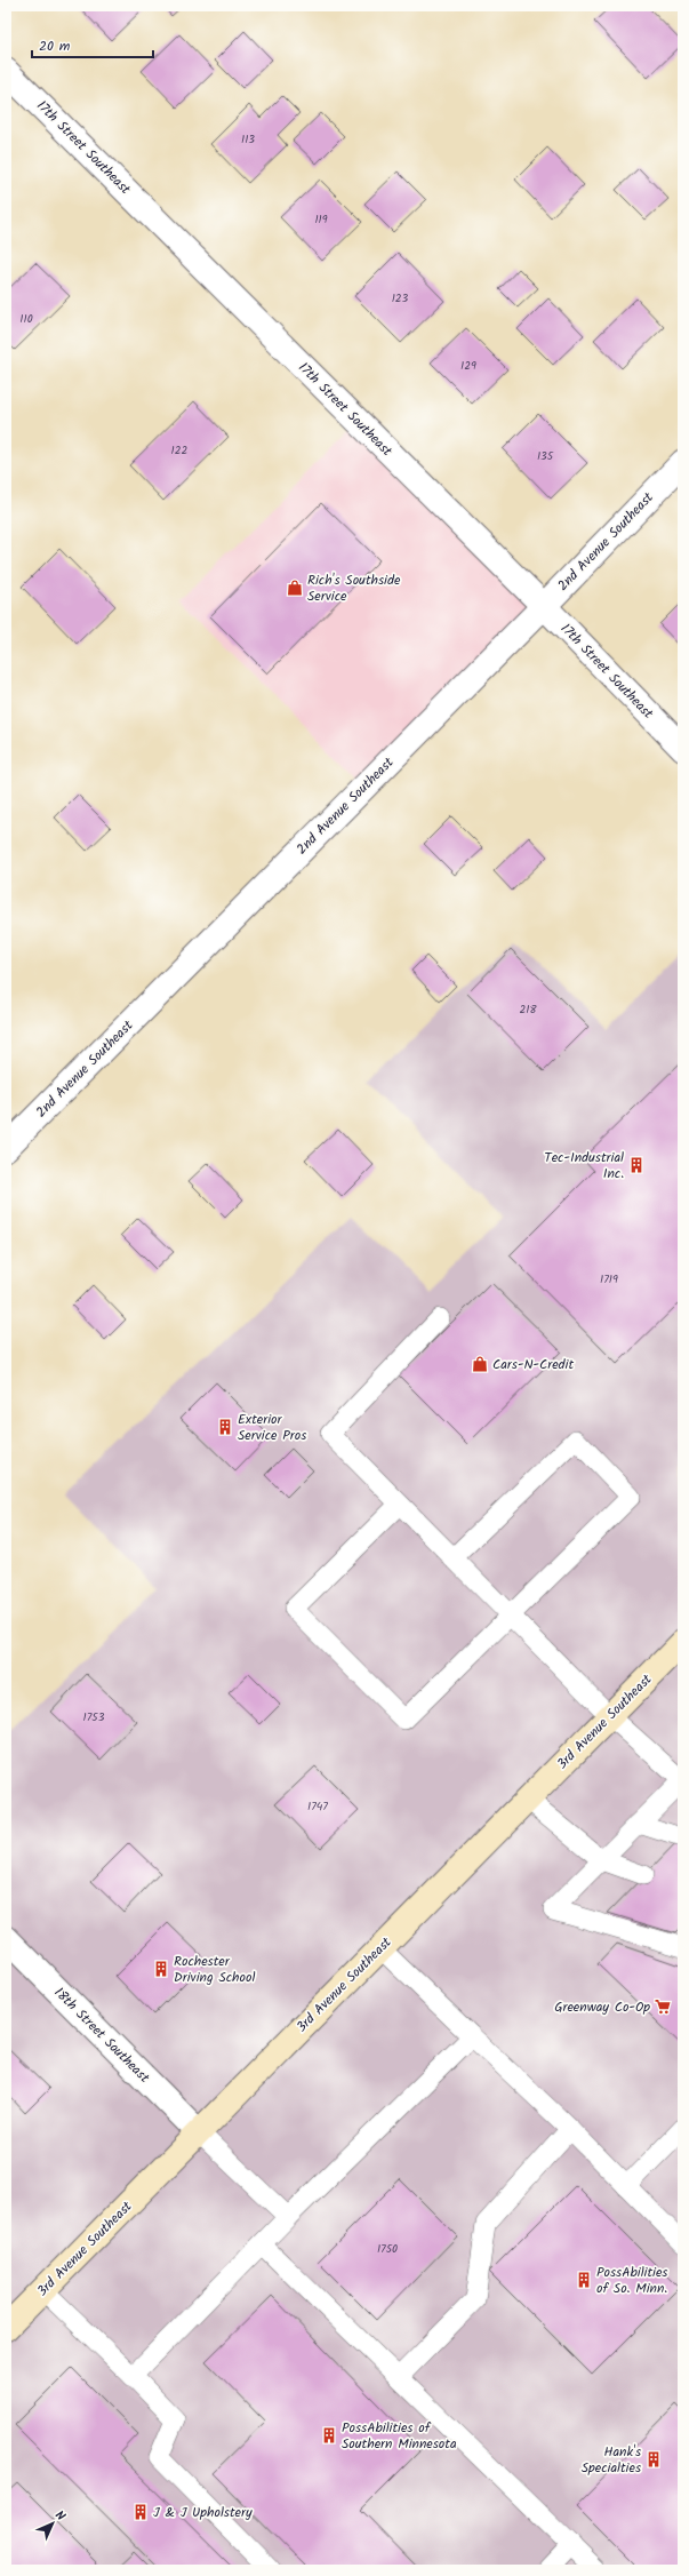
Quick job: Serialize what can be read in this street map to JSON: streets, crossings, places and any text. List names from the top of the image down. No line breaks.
{"streets":{"main road":["3rd Avenue Southeast"],"street":["17th Street Southeast","2nd Avenue Southeast","18th Street Southeast"]},"crossings":[["17th Street Southeast","2nd Avenue Southeast"],["3rd Avenue Southeast","18th Street Southeast"]],"places":{"shop":["Rich's Southside Service","Cars-N-Credit"],"building":["Tec-Industrial Inc.","Exterior Service Pros","Rochester Driving School","PossAbilities of So. Minn.","PossAbilities of Southern Minnesota","Hank's Specialties","J & J Upholstery"],"supermarket":["Greenway Co-Op"]},"house_numbers":["113","119","123","110","129","122","135","218","1719","1753","1747","1750"],"scale_bar":"20 m","north":"top right"}
